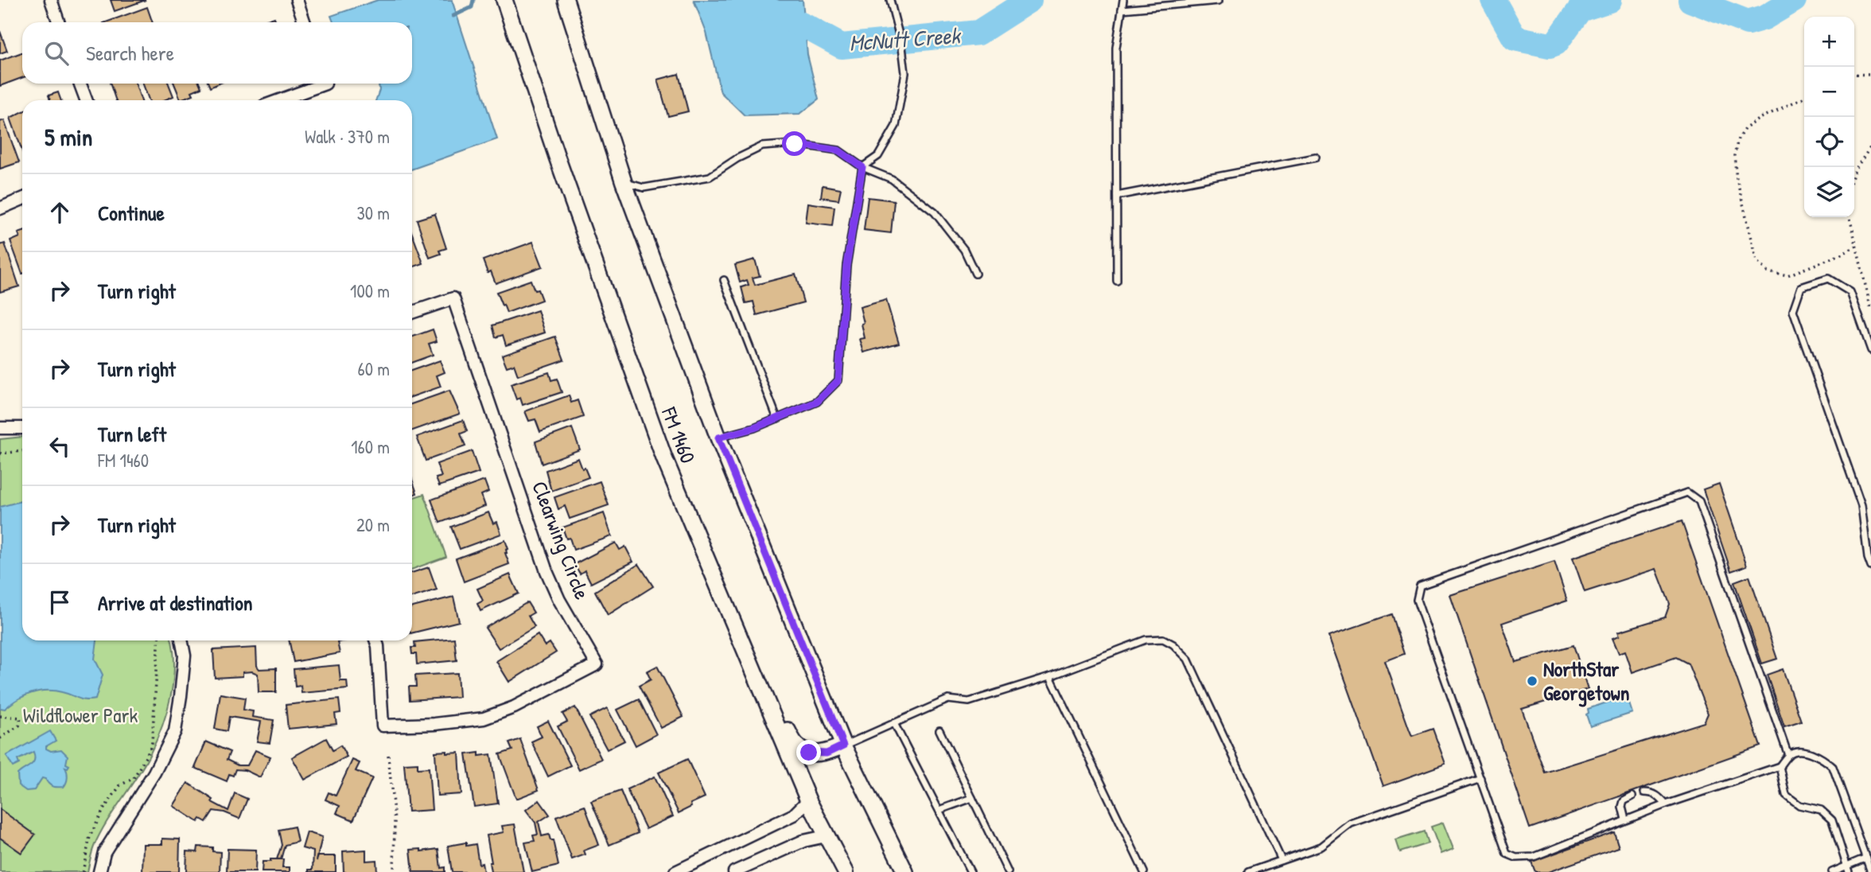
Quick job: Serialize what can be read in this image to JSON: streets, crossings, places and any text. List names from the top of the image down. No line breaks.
{"streets":{"main road":["FM 1460"],"street":["Clearwing Circle"]},"water":["McNutt Creek"],"parks":["Wildflower Park"],"places":["NorthStar Georgetown"],"page":{"map_buttons":["+","−"],"search":"Search here","heading":["5 min","Walk · 370 m"],"list":[["Continue","30 m"],["Turn right","100 m"],["Turn right","60 m"],["Turn left","FM 1460","160 m"],["Turn right","20 m"],"Arrive at destination"]}}
